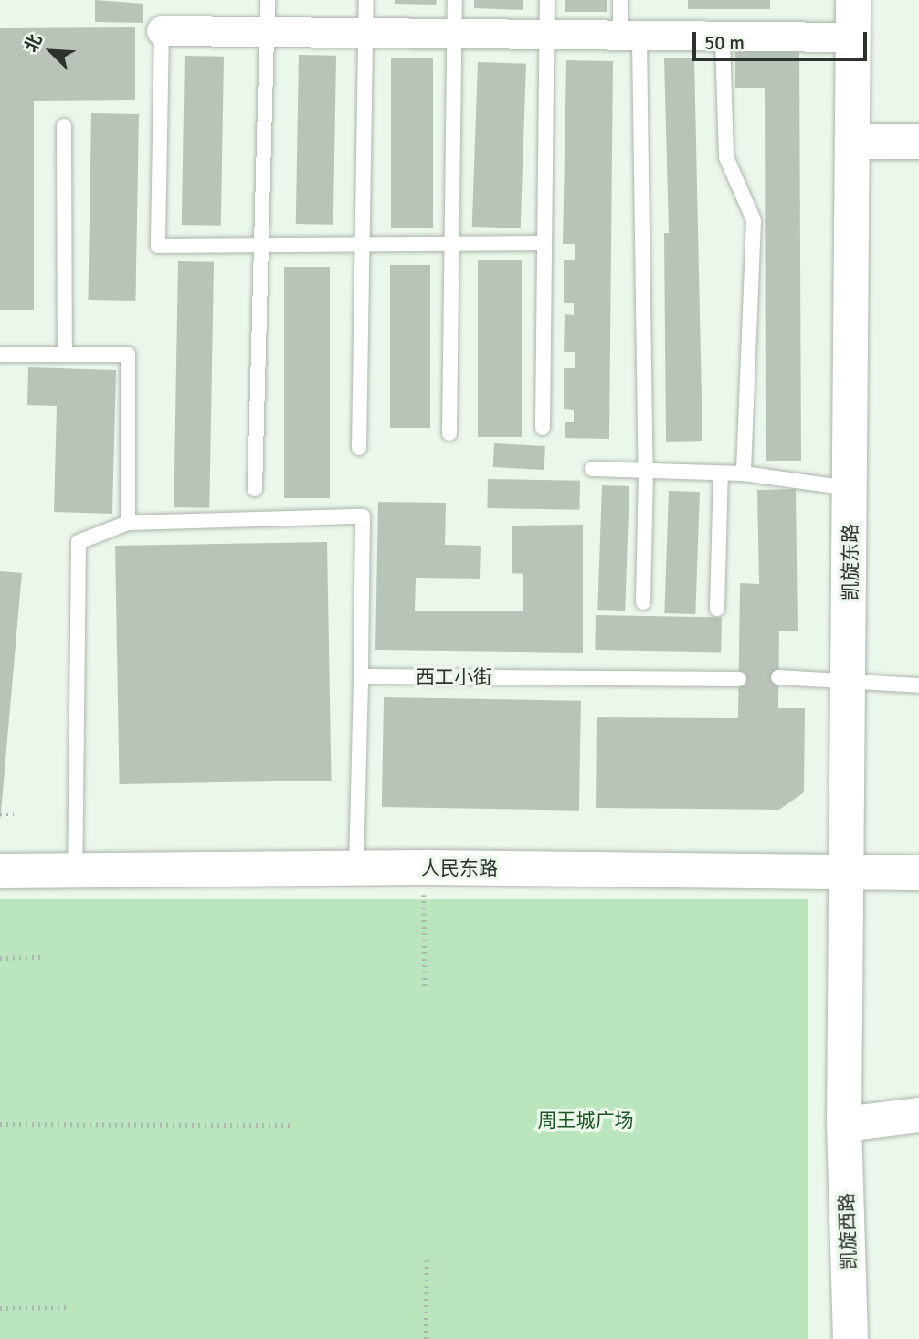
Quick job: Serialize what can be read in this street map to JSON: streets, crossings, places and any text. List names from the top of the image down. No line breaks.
{"streets":{"main road":["凯旋东路","人民东路","凯旋西路"],"lane":["西工小街"]},"crossings":[["凯旋东路","人民东路"],["凯旋东路","凯旋西路"]],"parks":["周王城广场"],"scale_bar":"50 m","north":"top left"}
